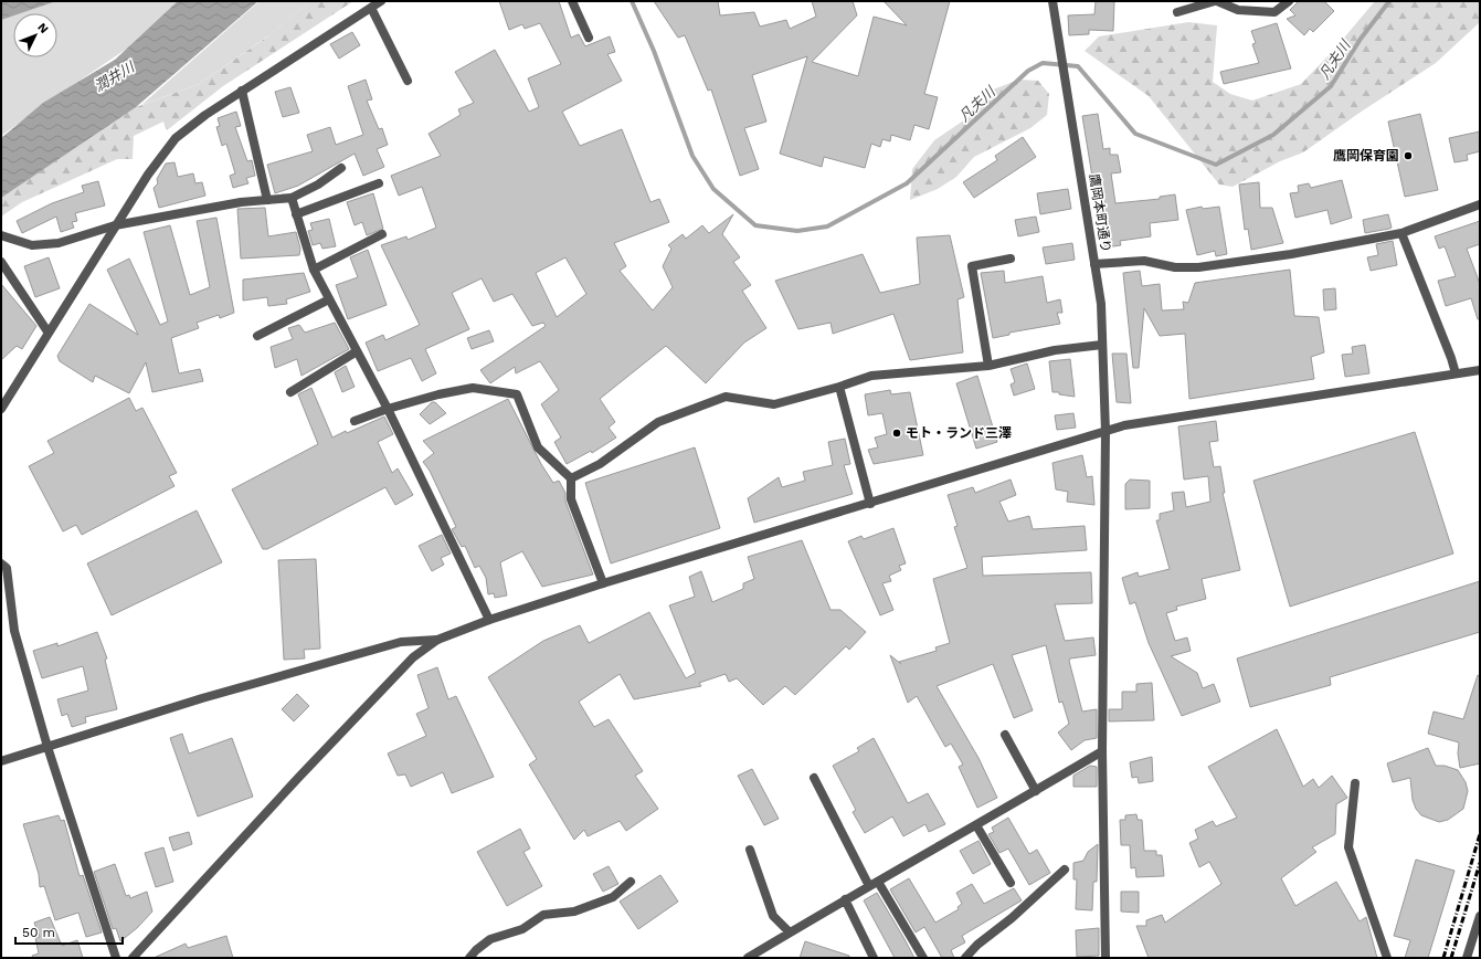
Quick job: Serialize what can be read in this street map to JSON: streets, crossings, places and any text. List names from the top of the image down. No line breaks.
{"streets":{"street":["鷹岡本町通り"]},"water":["凡夫川","潤井川"],"places":["鷹岡保育園","モト・ランド三澤"],"scale_bar":"50 m","north":"top right"}
